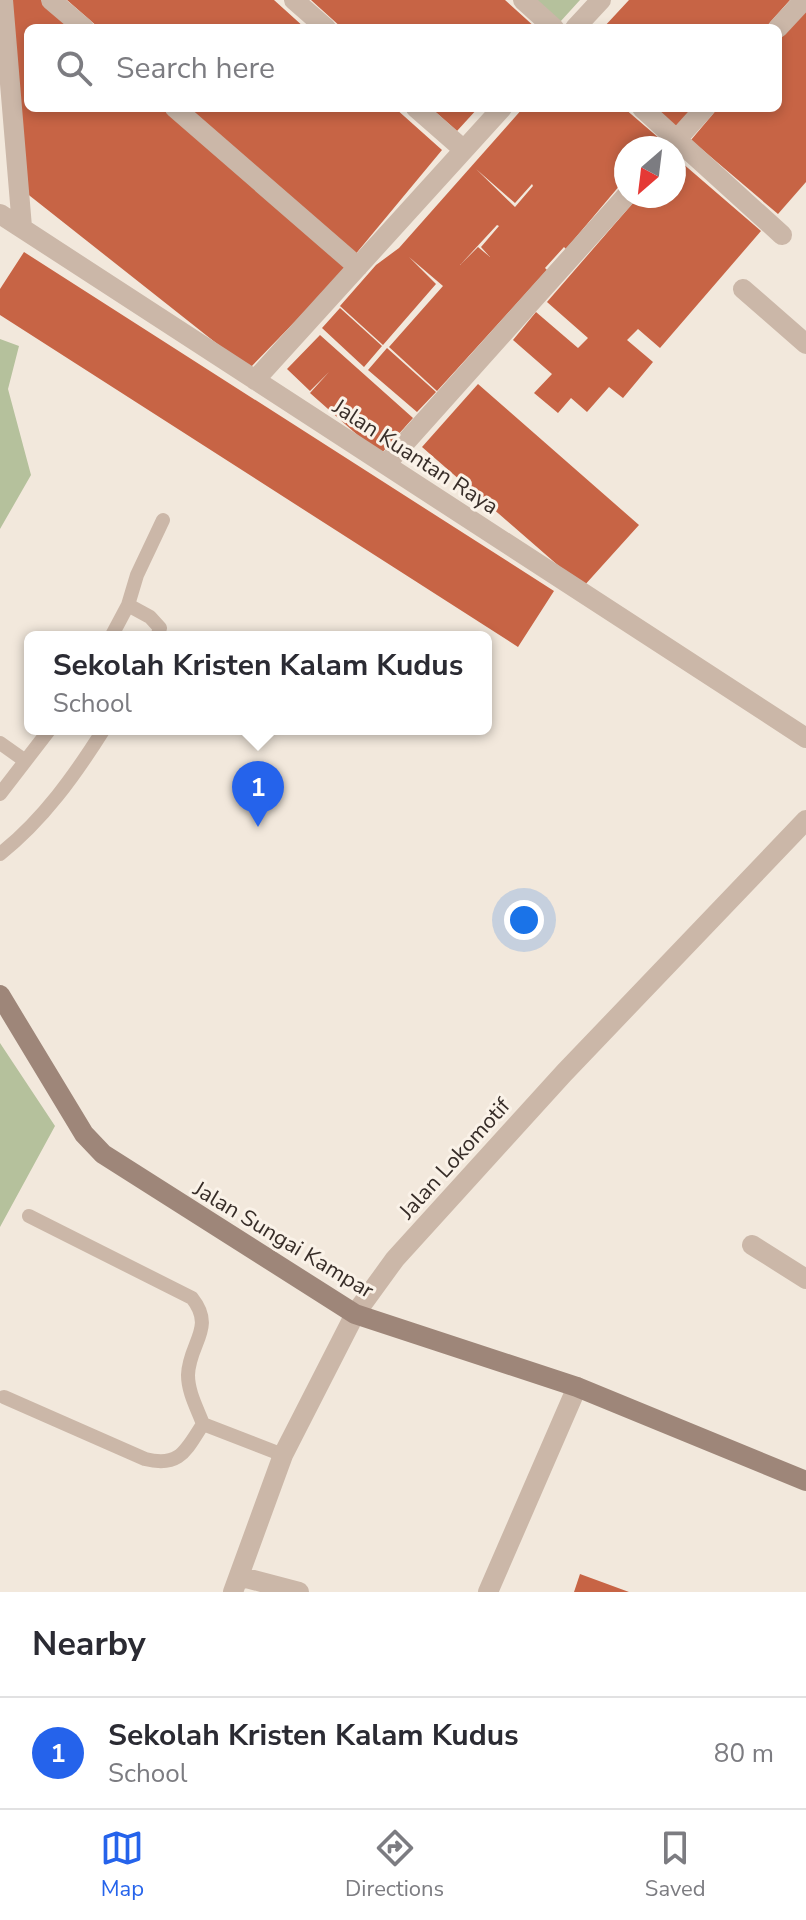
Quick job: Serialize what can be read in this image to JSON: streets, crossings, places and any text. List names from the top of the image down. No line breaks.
{"streets":{"street":["Jalan Kuantan Raya","Jalan Lokomotif","Jalan Sungai Kampar"]},"crossings":[["Jalan Lokomotif","Jalan Sungai Kampar"]],"north":"bottom left","page":{"search":"Search here","popup":["Sekolah Kristen Kalam Kudus","School"],"pins":"1","heading":"Nearby","list":[{"mark":"1","name":"Sekolah Kristen Kalam Kudus","note":"School","value":"80 m"}],"nav":["Map","Directions","Saved"]}}
